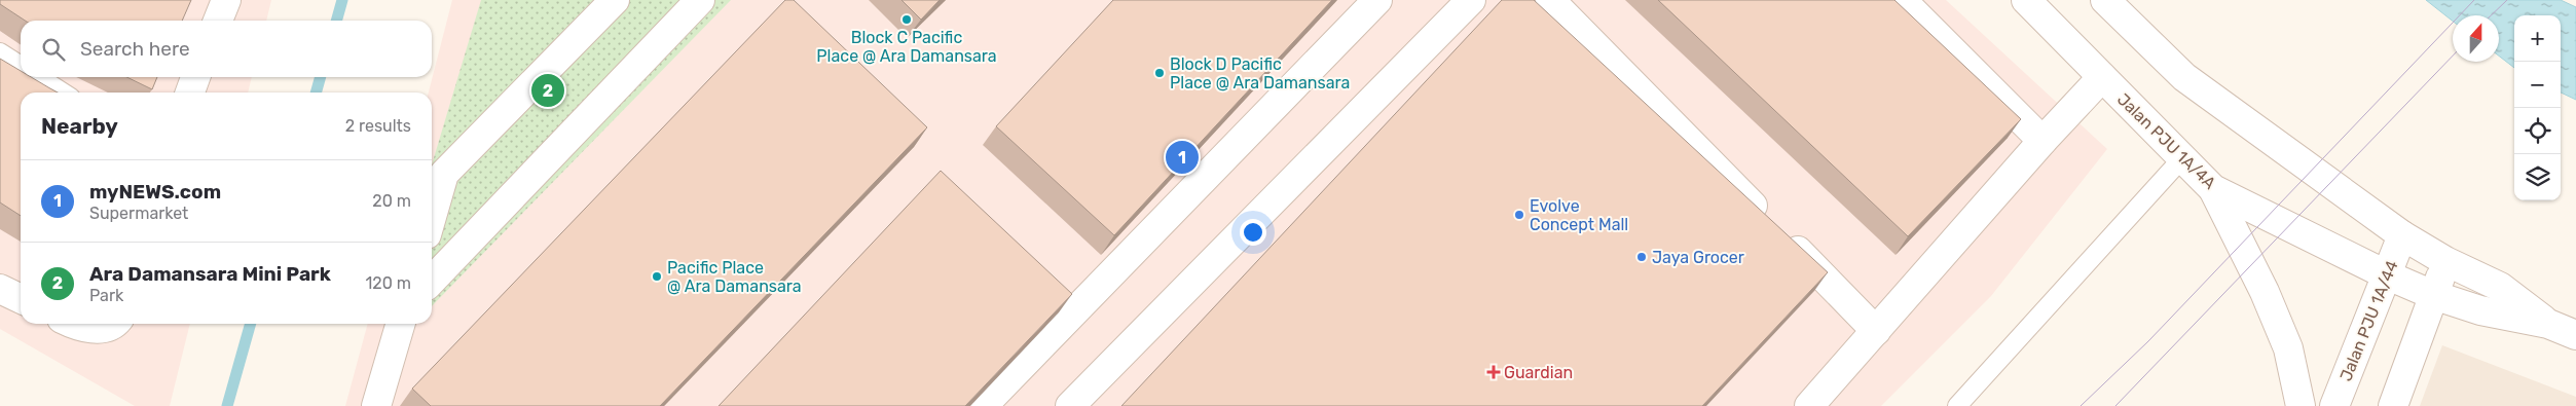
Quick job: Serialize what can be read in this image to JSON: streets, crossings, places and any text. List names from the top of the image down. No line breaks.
{"streets":{"street":["Jalan PJU 1A/4A","Jalan PJU 1A/44"]},"crossings":[["Jalan PJU 1A/4A","Jalan PJU 1A/44"]],"places":{"other":["Block C Pacific Place @ Ara Damansara","Block D Pacific Place @ Ara Damansara","Evolve Concept Mall","Jaya Grocer","Pacific Place @ Ara Damansara"],"health":["Guardian"]},"north":"top","page":{"map_buttons":["+","−"],"search":"Search here","pins":["2","1"],"heading":["Nearby","2 results"],"list":[{"mark":"1","name":"myNEWS.com","note":"Supermarket","value":"20 m"},{"mark":"2","name":"Ara Damansara Mini Park","note":"Park","value":"120 m"}]}}
